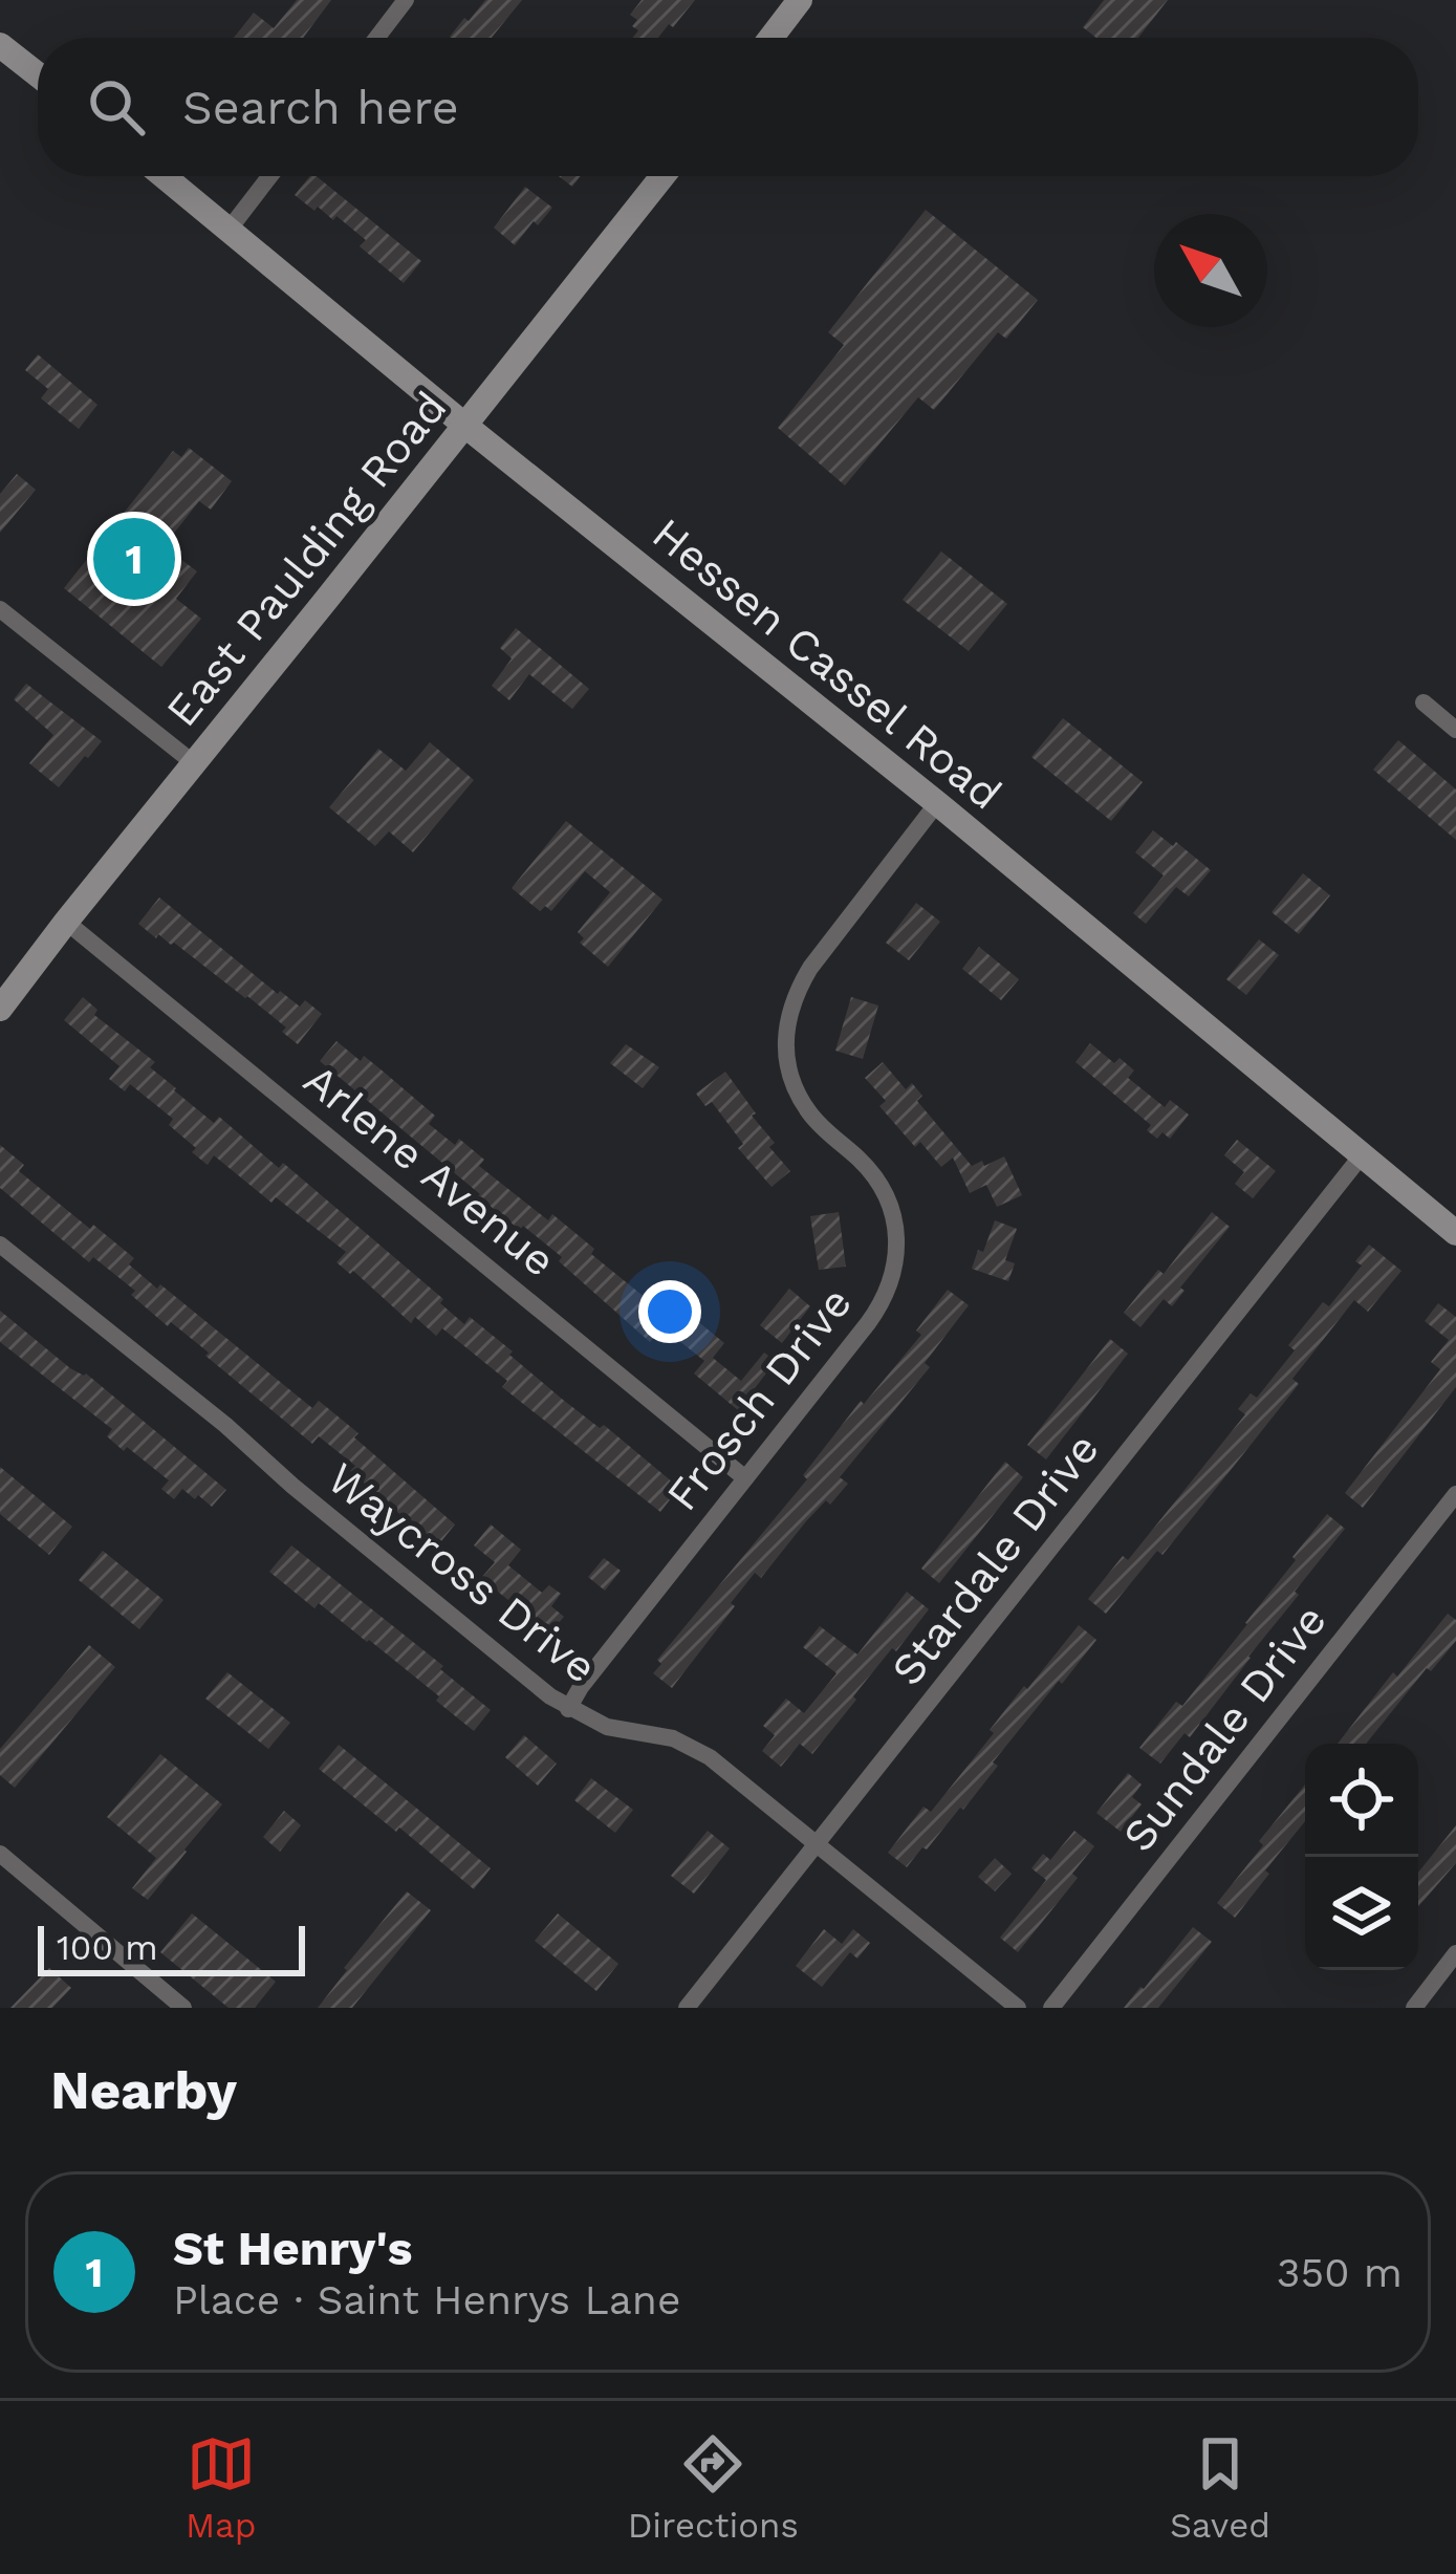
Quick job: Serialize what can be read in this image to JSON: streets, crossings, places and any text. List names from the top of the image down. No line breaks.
{"streets":{"main road":["East Paulding Road","Hessen Cassel Road"],"street":["Arlene Avenue","Frosch Drive","Stardale Drive","Waycross Drive","Sundale Drive"]},"crossings":[["East Paulding Road","Hessen Cassel Road"],["East Paulding Road","Arlene Avenue"],["Hessen Cassel Road","Frosch Drive"],["Hessen Cassel Road","Stardale Drive"],["Arlene Avenue","Frosch Drive"],["Frosch Drive","Waycross Drive"],["Stardale Drive","Waycross Drive"]],"scale_bar":"100 m","north":"top left","page":{"search":"Search here","pins":"1","scale":"100 m","heading":"Nearby","list":[{"mark":"1","name":"St Henry's","note":"Place · Saint Henrys Lane","value":"350 m"}],"nav":["Map","Directions","Saved"]}}
